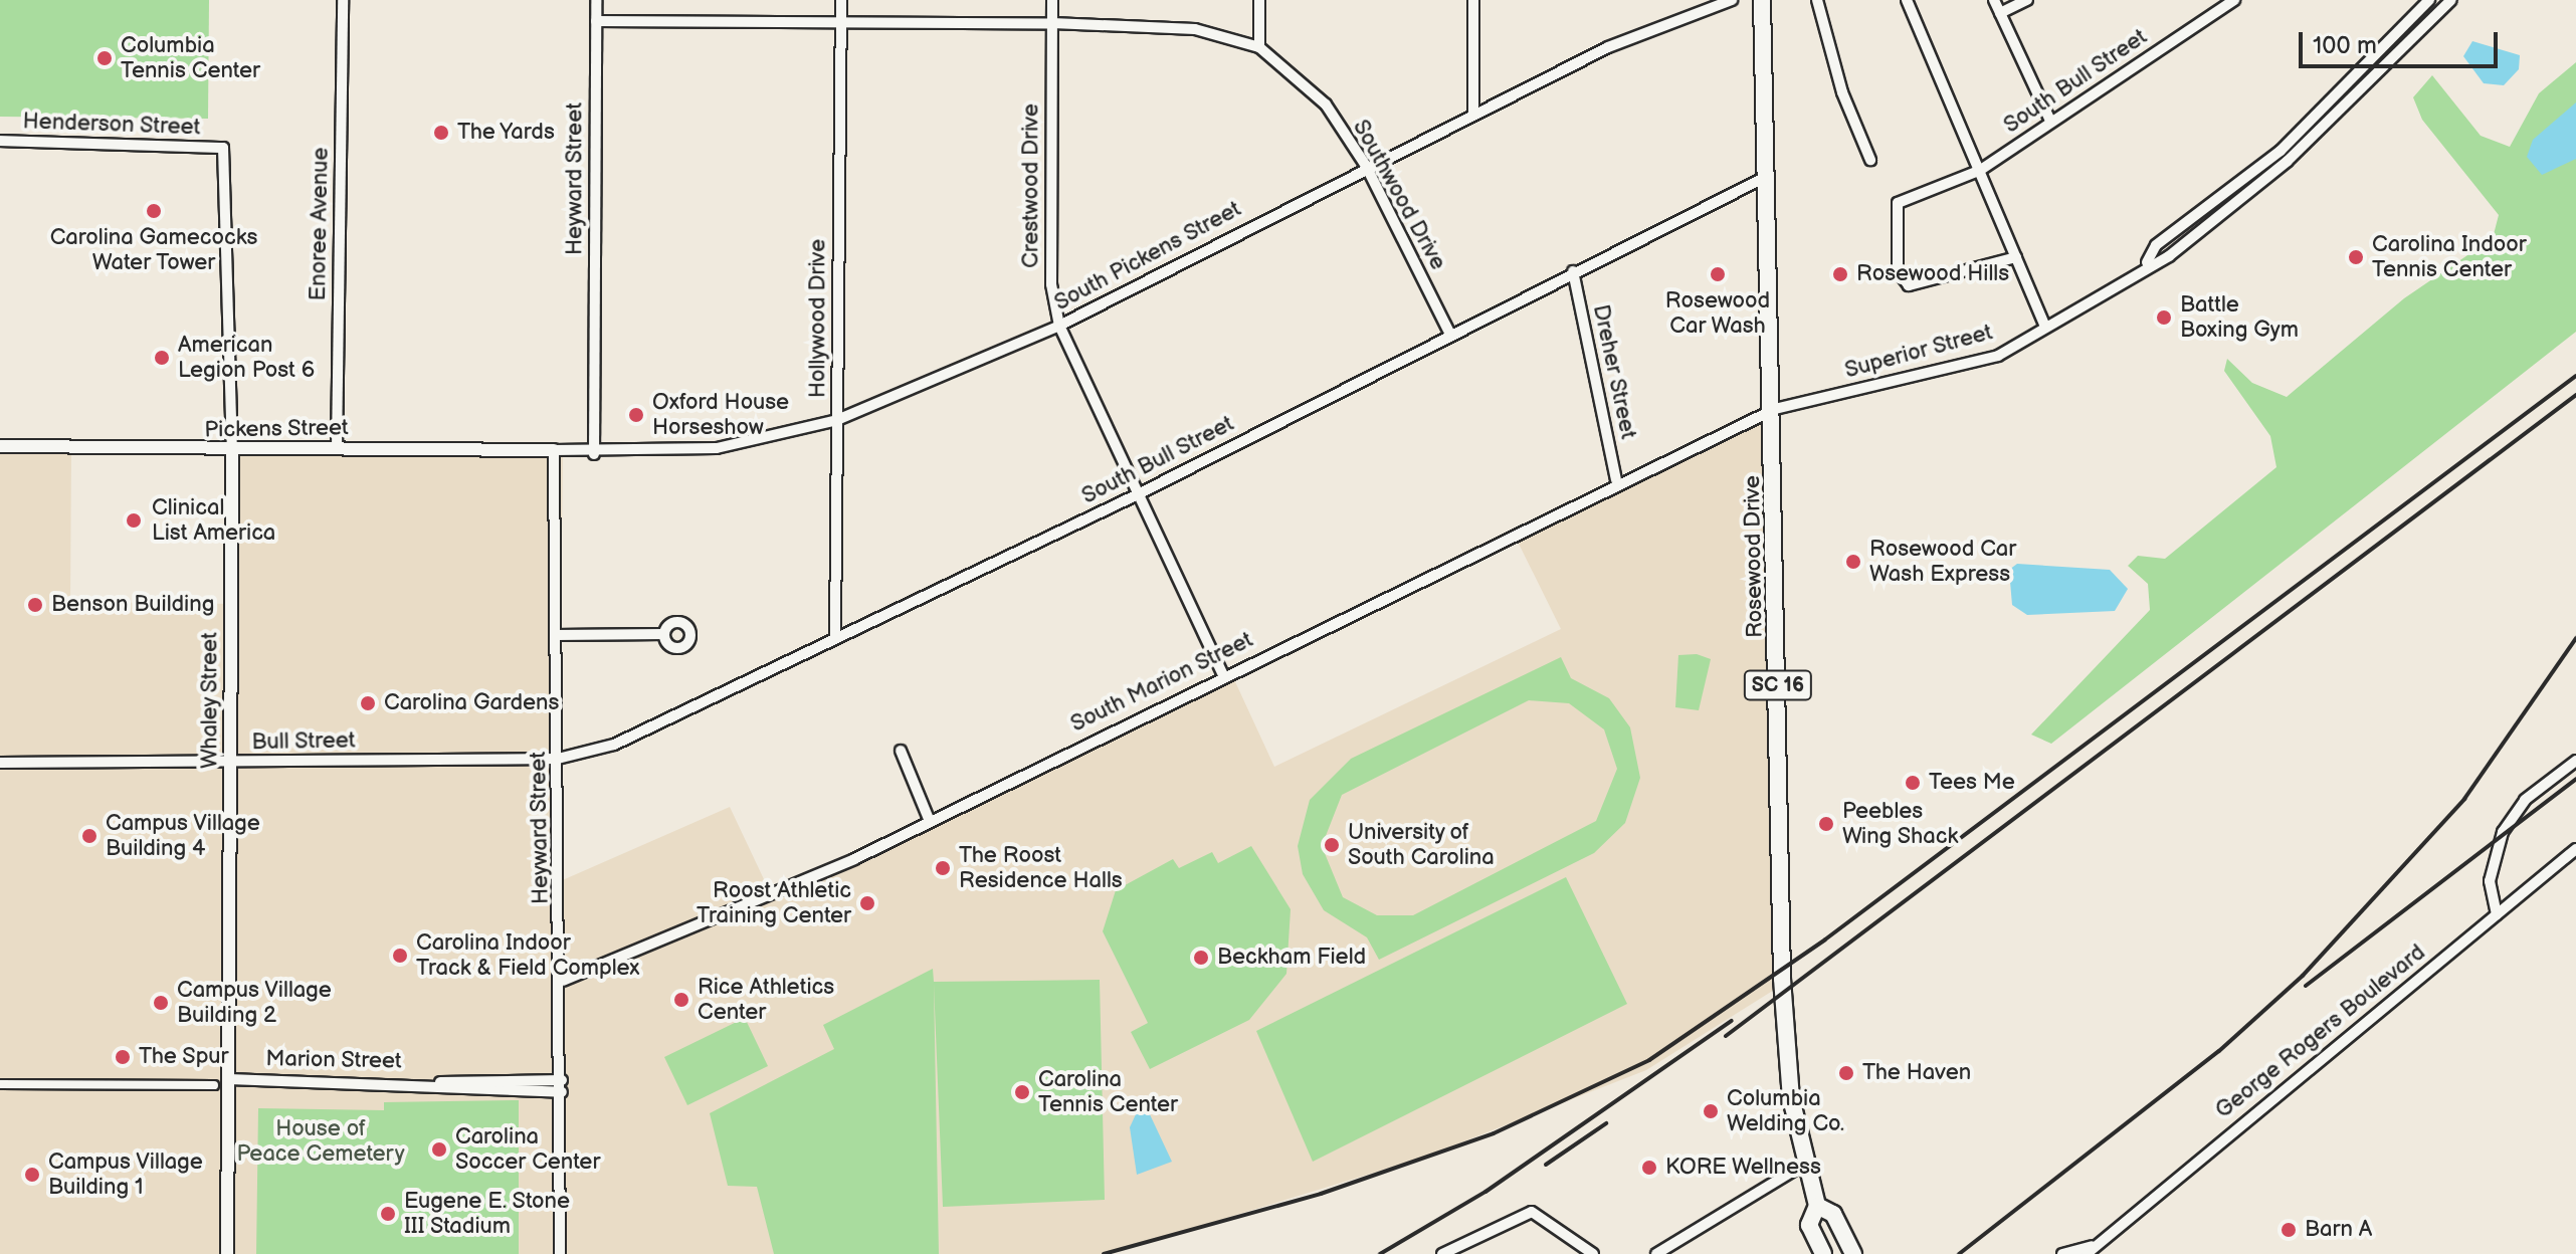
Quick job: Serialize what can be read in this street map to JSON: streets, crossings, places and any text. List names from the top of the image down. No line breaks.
{"streets":{"main road":["Rosewood Drive","SC 16"],"street":["South Bull Street","Henderson Street","Heyward Street","Crestwood Drive","Southwood Drive","Enoree Avenue","South Pickens Street","Hollywood Drive","Superior Street","Dreher Street","Pickens Street","South Marion Street","Whaley Street","Bull Street","George Rogers Boulevard","Marion Street"]},"crossings":[["South Bull Street","Heyward Street"],["South Bull Street","Crestwood Drive"],["South Bull Street","Southwood Drive"],["South Bull Street","Hollywood Drive"],["South Bull Street","Dreher Street"],["South Bull Street","Rosewood Drive"],["South Bull Street","Bull Street"],["Henderson Street","Whaley Street"],["Heyward Street","Southwood Drive"],["Heyward Street","South Pickens Street"],["Heyward Street","Pickens Street"],["Heyward Street","South Marion Street"],["Heyward Street","Bull Street"],["Heyward Street","Marion Street"],["Crestwood Drive","Southwood Drive"],["Crestwood Drive","South Pickens Street"],["Crestwood Drive","South Marion Street"],["Southwood Drive","South Pickens Street"],["Southwood Drive","Hollywood Drive"],["Enoree Avenue","Pickens Street"],["South Pickens Street","Hollywood Drive"],["South Pickens Street","Pickens Street"],["Superior Street","Rosewood Drive"],["Superior Street","South Marion Street"],["Dreher Street","South Marion Street"],["Pickens Street","Whaley Street"],["Rosewood Drive","South Marion Street"],["Whaley Street","Bull Street"],["Whaley Street","Marion Street"]],"parks":["House of Peace Cemetery"],"places":["Columbia Tennis Center","The Yards","Carolina Gamecocks Water Tower","Carolina Indoor Tennis Center","Rosewood Car Wash","Rosewood Hills","Battle Boxing Gym","American Legion Post 6","Oxford House Horseshow","Clinical List America","Rosewood Car Wash Express","Benson Building","Carolina Gardens","Tees Me","Peebles Wing Shack","Campus Village Building 4","University of South Carolina","The Roost Residence Halls","Roost Athletic Training Center","Carolina Indoor Track & Field Complex","Beckham Field","Rice Athletics Center","Campus Village Building 2","The Spur","The Haven","Carolina Tennis Center","Columbia Welding Co.","Carolina Soccer Center","KORE Wellness","Campus Village Building 1","Eugene E. Stone III Stadium","Barn A"],"scale_bar":"100 m"}
